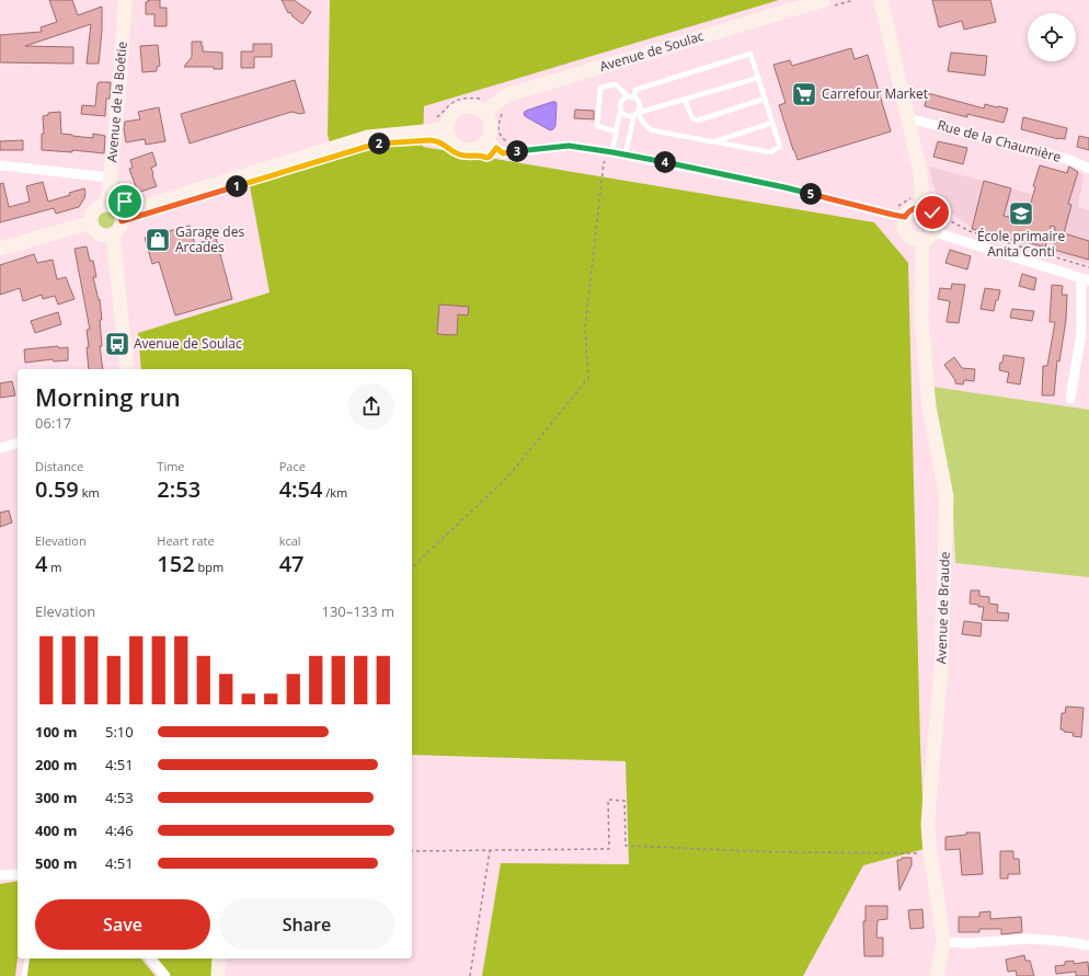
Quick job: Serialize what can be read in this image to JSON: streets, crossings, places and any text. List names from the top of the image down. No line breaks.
{"streets":{"main road":["Avenue de Soulac","Avenue de la Boétie","Avenue de Braude"],"street":["Rue de la Chaumière"]},"places":{"supermarket":["Carrefour Market"],"school or university":["École primaire Anita Conti"],"shop":["Garage des Arcades"],"bus stop":["Avenue de Soulac"]},"page":{"pins":["2","3","4","1","5"],"heading":["Morning run","06:17"],"stats":[["Distance","0.59 km"],["Time","2:53"],["Pace","4:54 /km"],["Elevation","4 m"],["Heart rate","152 bpm"],["kcal","47"]],"chart":["Elevation","130–133 m"],"list":[{"name":"100 m","note":"5:10"},{"name":"200 m","note":"4:51"},{"name":"300 m","note":"4:53"},{"name":"400 m","note":"4:46"},{"name":"500 m","note":"4:51"}],"buttons":["Save","Share"]}}
